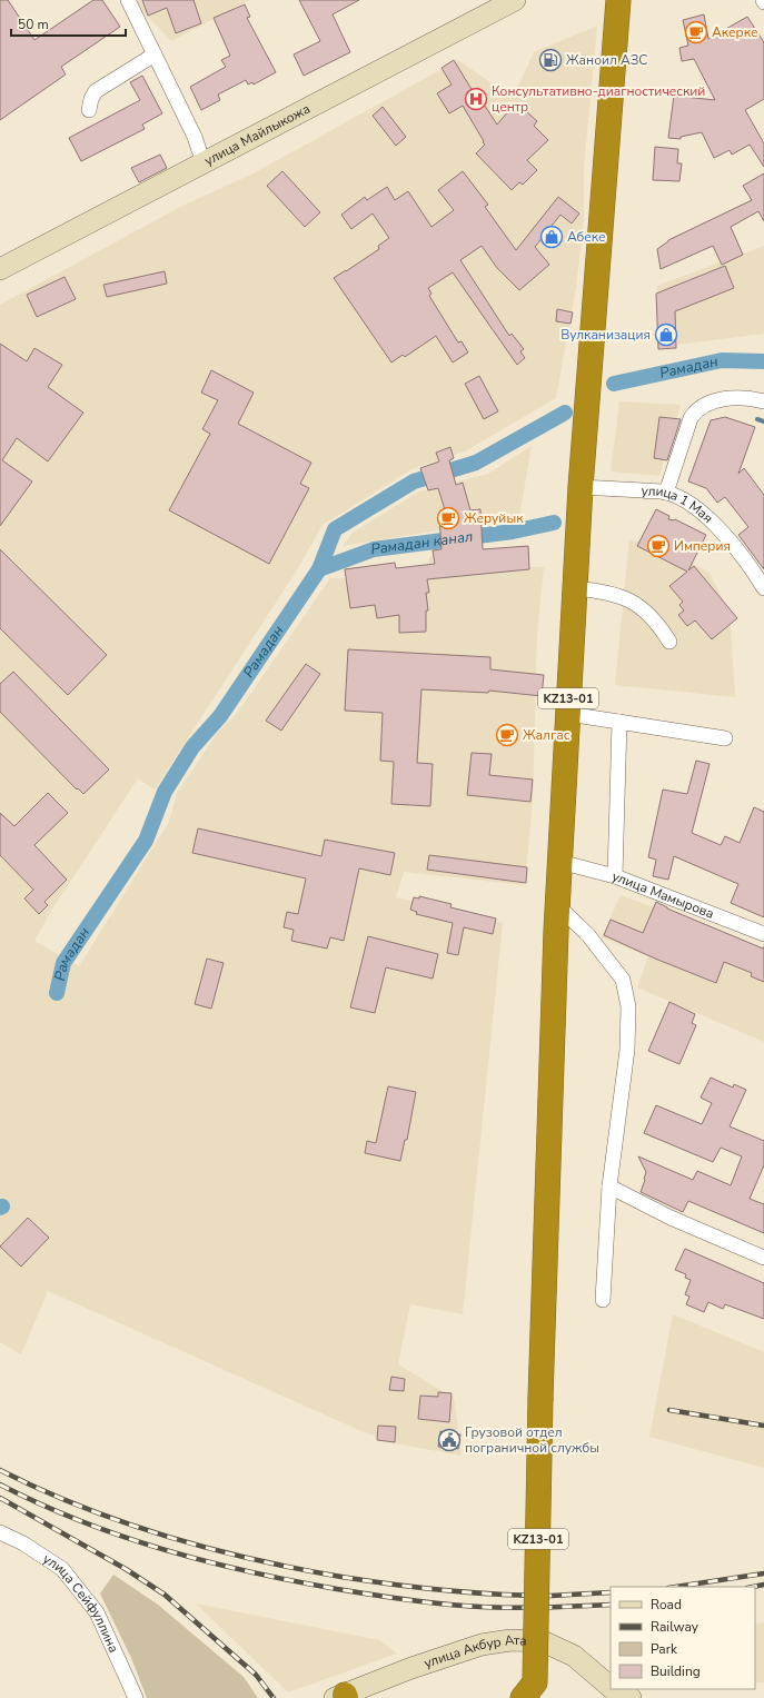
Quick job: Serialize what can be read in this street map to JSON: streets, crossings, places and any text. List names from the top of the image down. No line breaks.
{"streets":{"highway":["KZ13-01"],"street":["улица Майлыкожа","улица 1 Мая","улица Мамырова","улица Сейфуллина","улица Акбур Ата"]},"crossings":[["улица 1 Мая","KZ13-01"],["KZ13-01","улица Мамырова"]],"water":["Рамадан","Рамадан канал"],"places":{"cafe":["Акерке","Жеруйык","Империя","Жалгас"],"fuel station":["Жаноил АЗС"],"hospital":["Консультативно-диагностический центр"],"shop":["Абеке","Вулканизация"],"public building":["Грузовой отдел пограничной службы"]},"legend":["Road","Railway","Park","Building"],"scale_bar":"50 m"}
